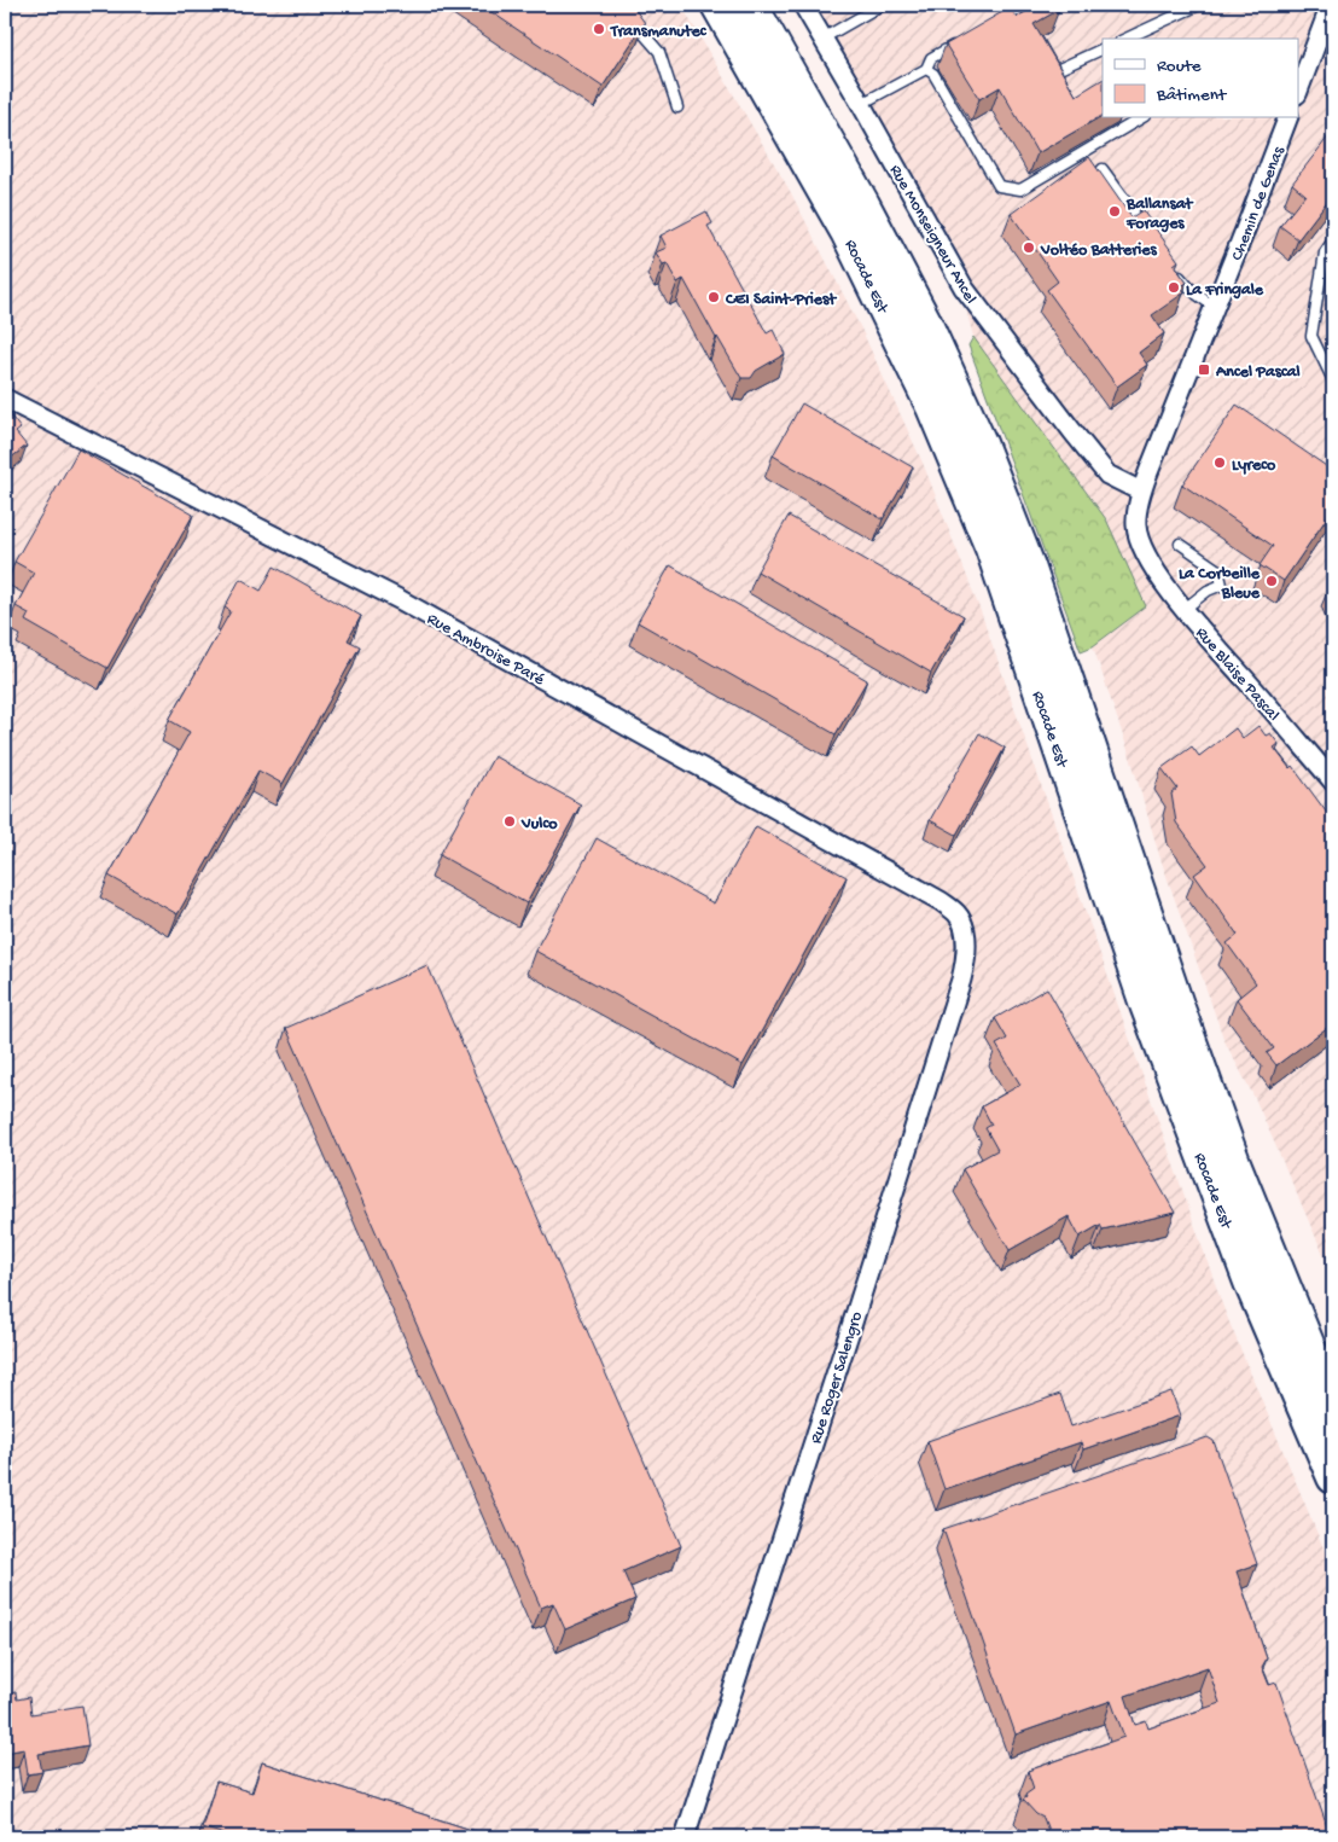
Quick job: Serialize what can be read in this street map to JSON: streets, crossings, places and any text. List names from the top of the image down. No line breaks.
{"streets":{"highway":["Rocade Est"],"street":["Chemin de Genas","Rue Monseigneur Ancel","Rue Ambroise Paré","Rue Blaise Pascal","Rue Roger Salengro"]},"crossings":[["Chemin de Genas","Rue Monseigneur Ancel"],["Chemin de Genas","Rue Blaise Pascal"],["Rue Monseigneur Ancel","Rue Blaise Pascal"],["Rue Ambroise Paré","Rue Roger Salengro"]],"places":{"other":["Transmanutec","Ballansat Forages","Voltéo Batteries","La Fringale","CEI Saint-Priest","Lyreco","La Corbeille Bleue","Vulco"],"transit":["Ancel Pascal"]},"legend":["Route","Bâtiment"]}
